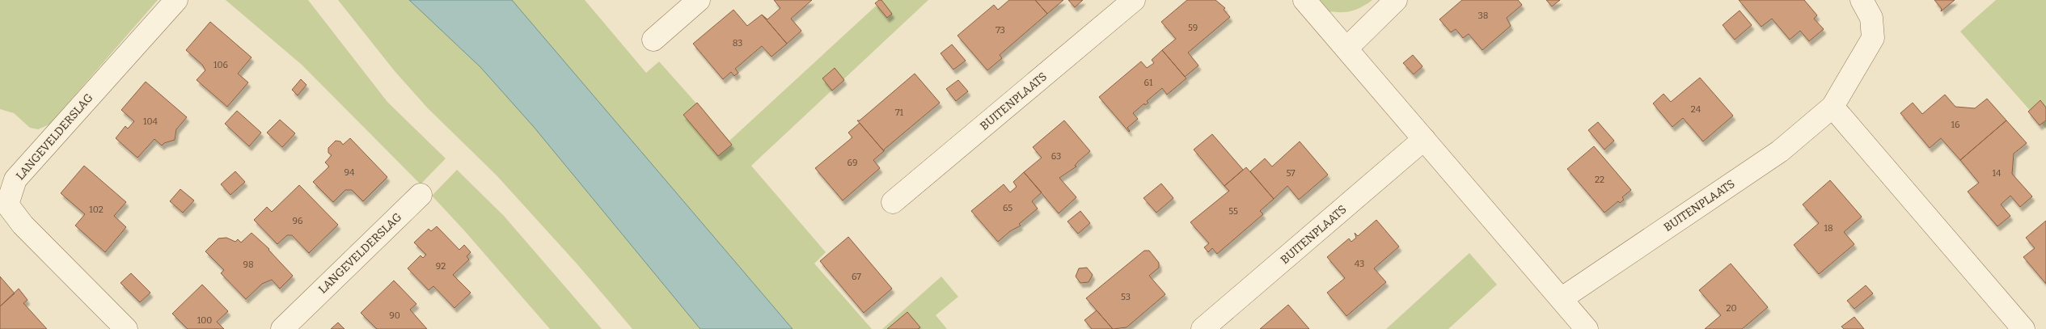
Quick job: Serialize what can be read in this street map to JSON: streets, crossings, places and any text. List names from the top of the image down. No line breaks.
{"streets":{"street":["BUITENPLAATS","LANGEVELDERSLAG"]},"house_numbers":["38","59","73","83","106","61","24","71","104","16","63","69","94","57","14","22","65","102","55","96","18","43","98","92","67","53","20","90","100"]}
